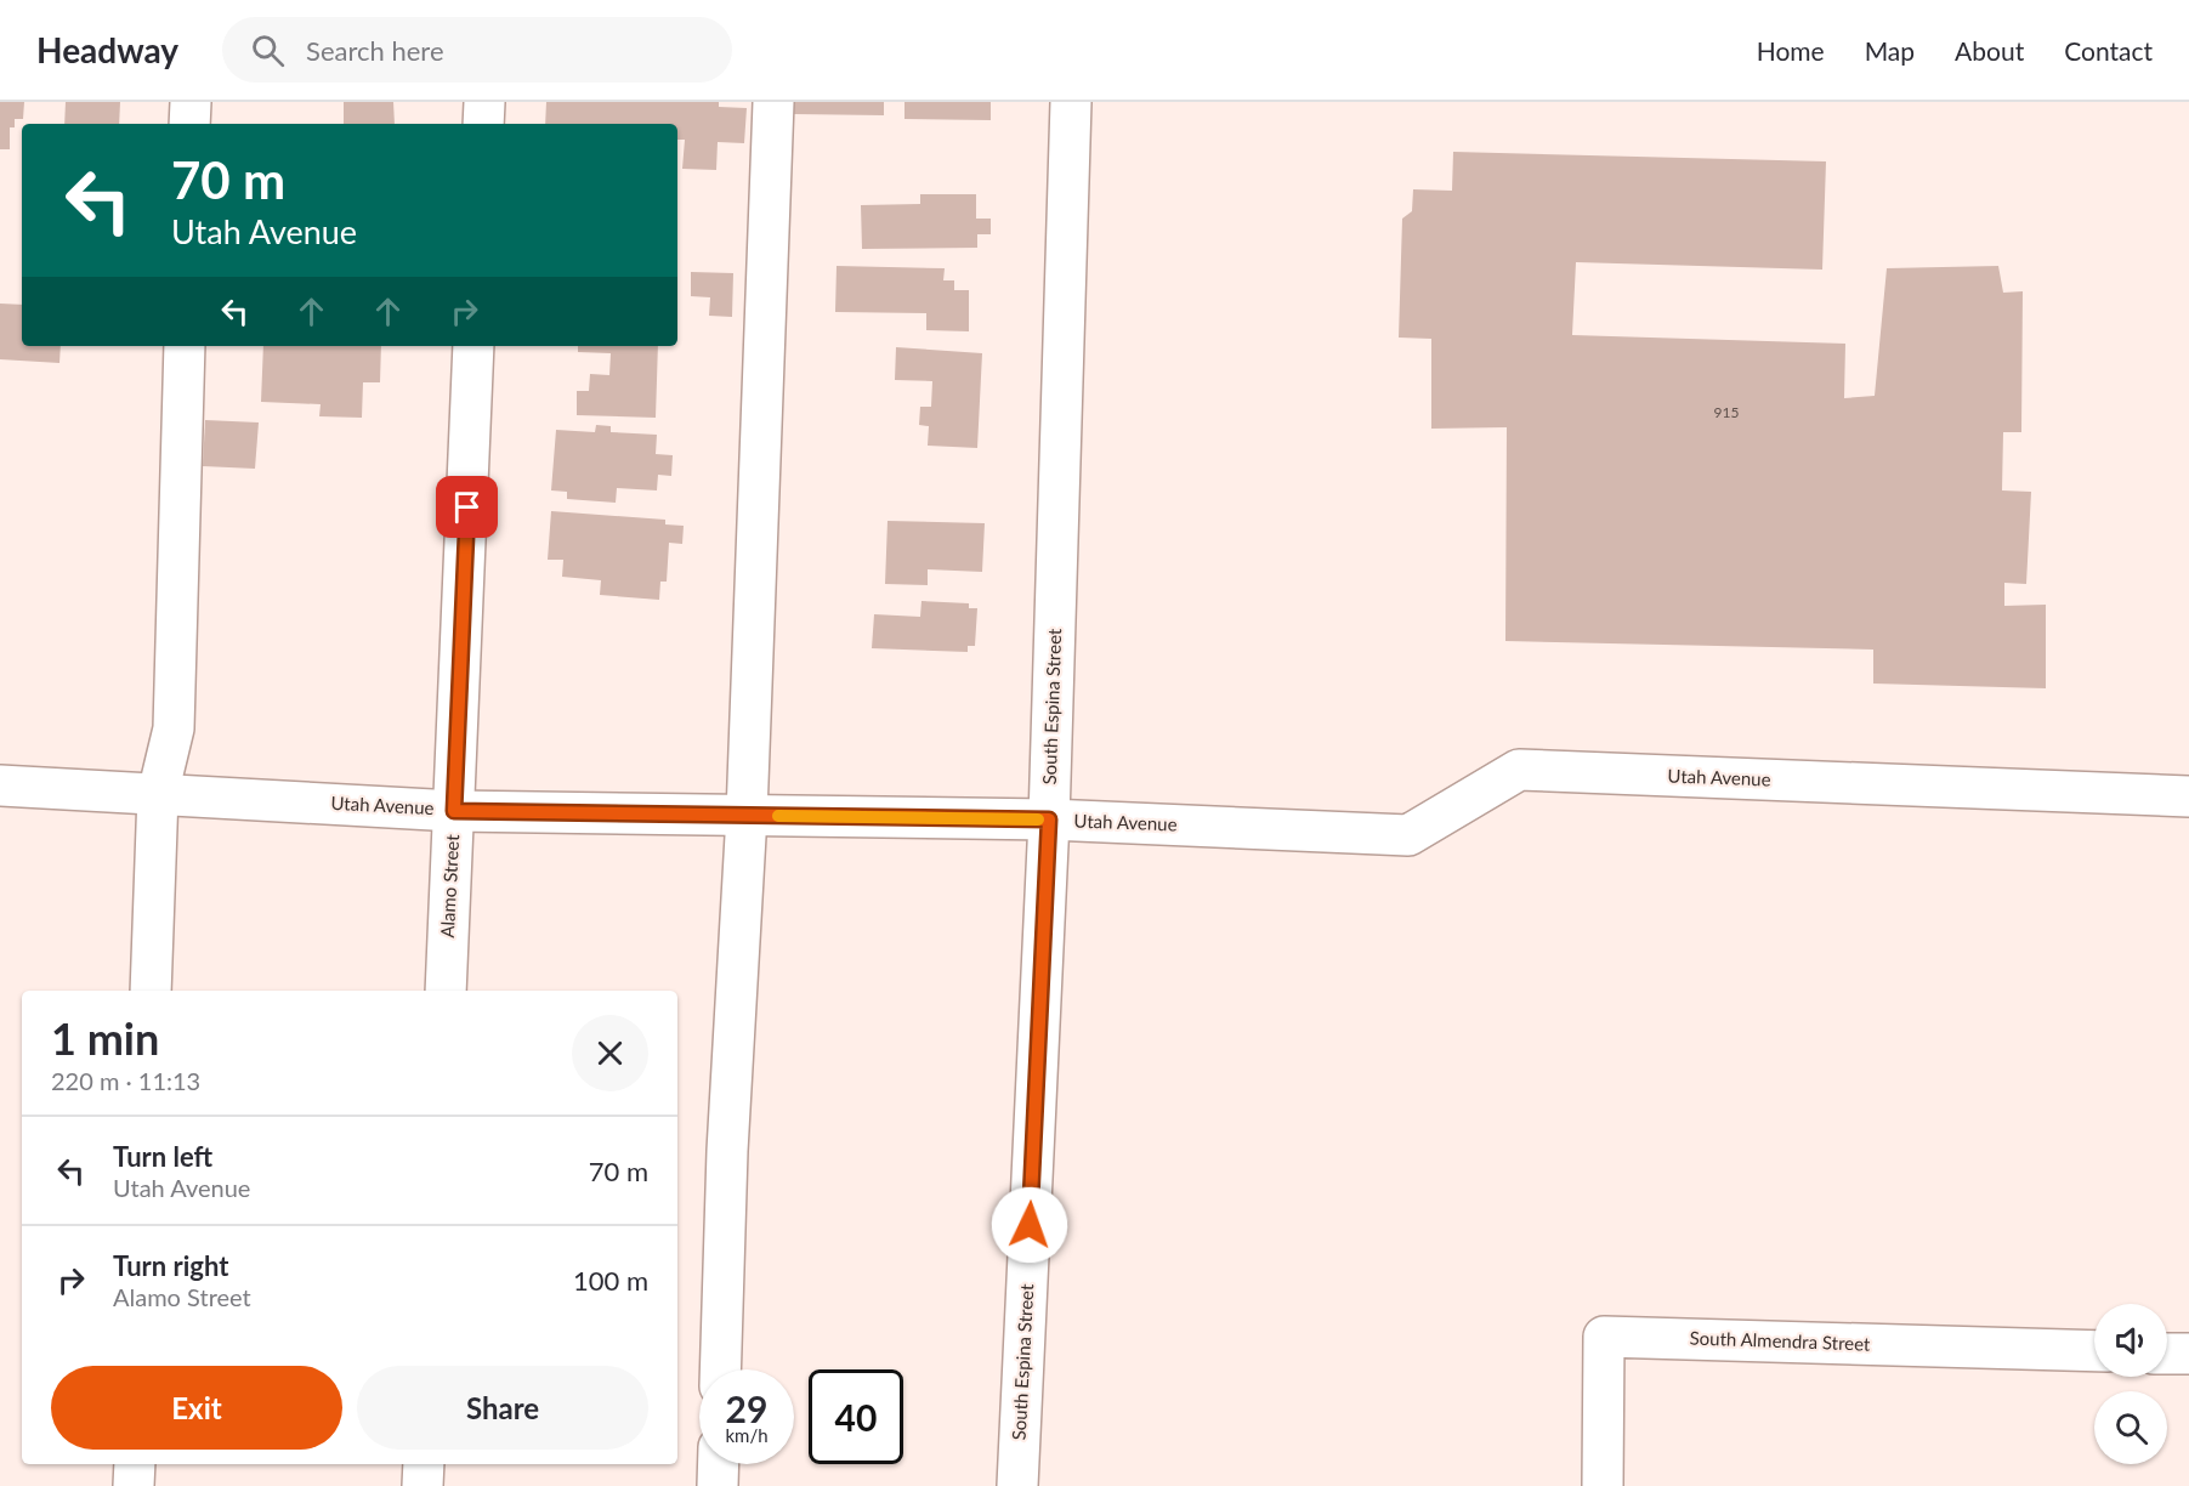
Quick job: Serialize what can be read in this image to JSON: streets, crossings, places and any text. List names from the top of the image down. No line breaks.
{"streets":{"street":["South Espina Street","Utah Avenue","Alamo Street","South Almendra Street"]},"crossings":[["South Espina Street","Utah Avenue"],["Utah Avenue","Alamo Street"]],"house_numbers":["915"],"page":{"header":"Headway","search":"Search here","nav":["Home","Map","About","Contact"],"turn":["70 m","Utah Avenue"],"heading":["1 min","220 m · 11:13"],"list":[{"name":"Turn left","note":"Utah Avenue","value":"70 m"},{"name":"Turn right","note":"Alamo Street","value":"100 m"}],"buttons":["Exit","Share"],"speed":"29 km/h","limit":"40"}}
